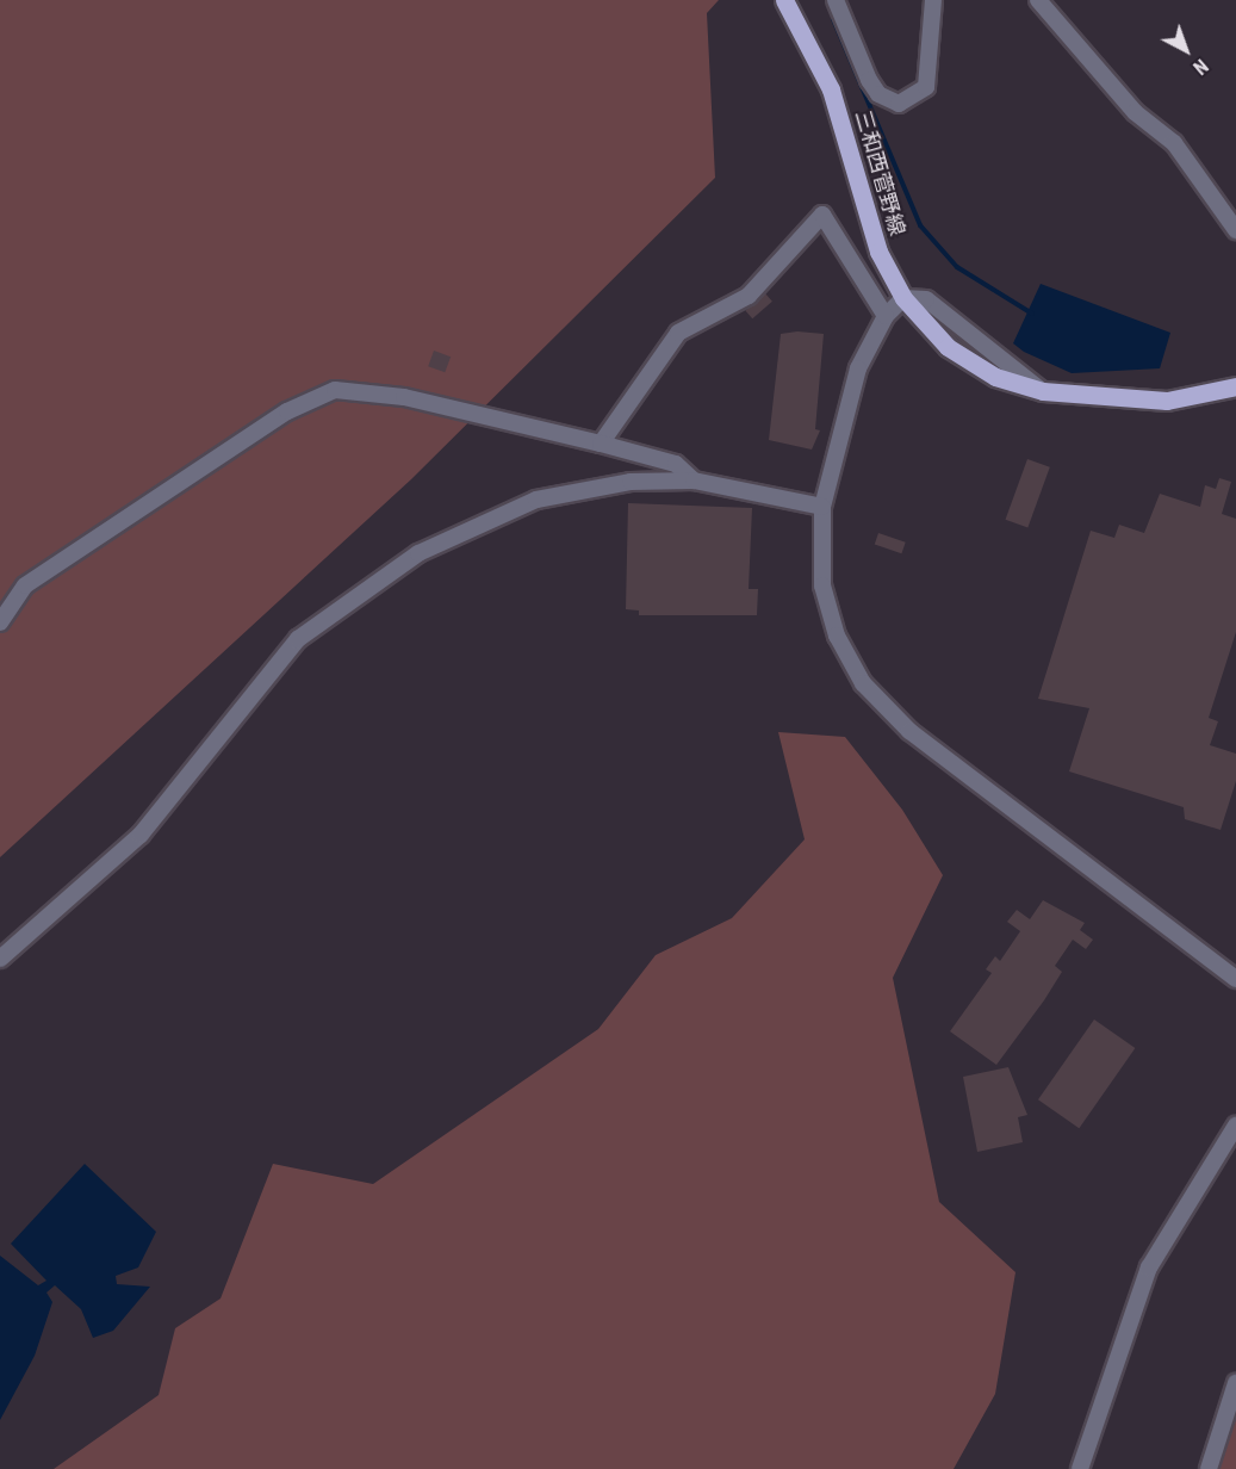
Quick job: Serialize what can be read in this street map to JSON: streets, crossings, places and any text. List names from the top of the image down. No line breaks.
{"streets":{"main road":["三和西菅野線"]},"north":"bottom right"}
